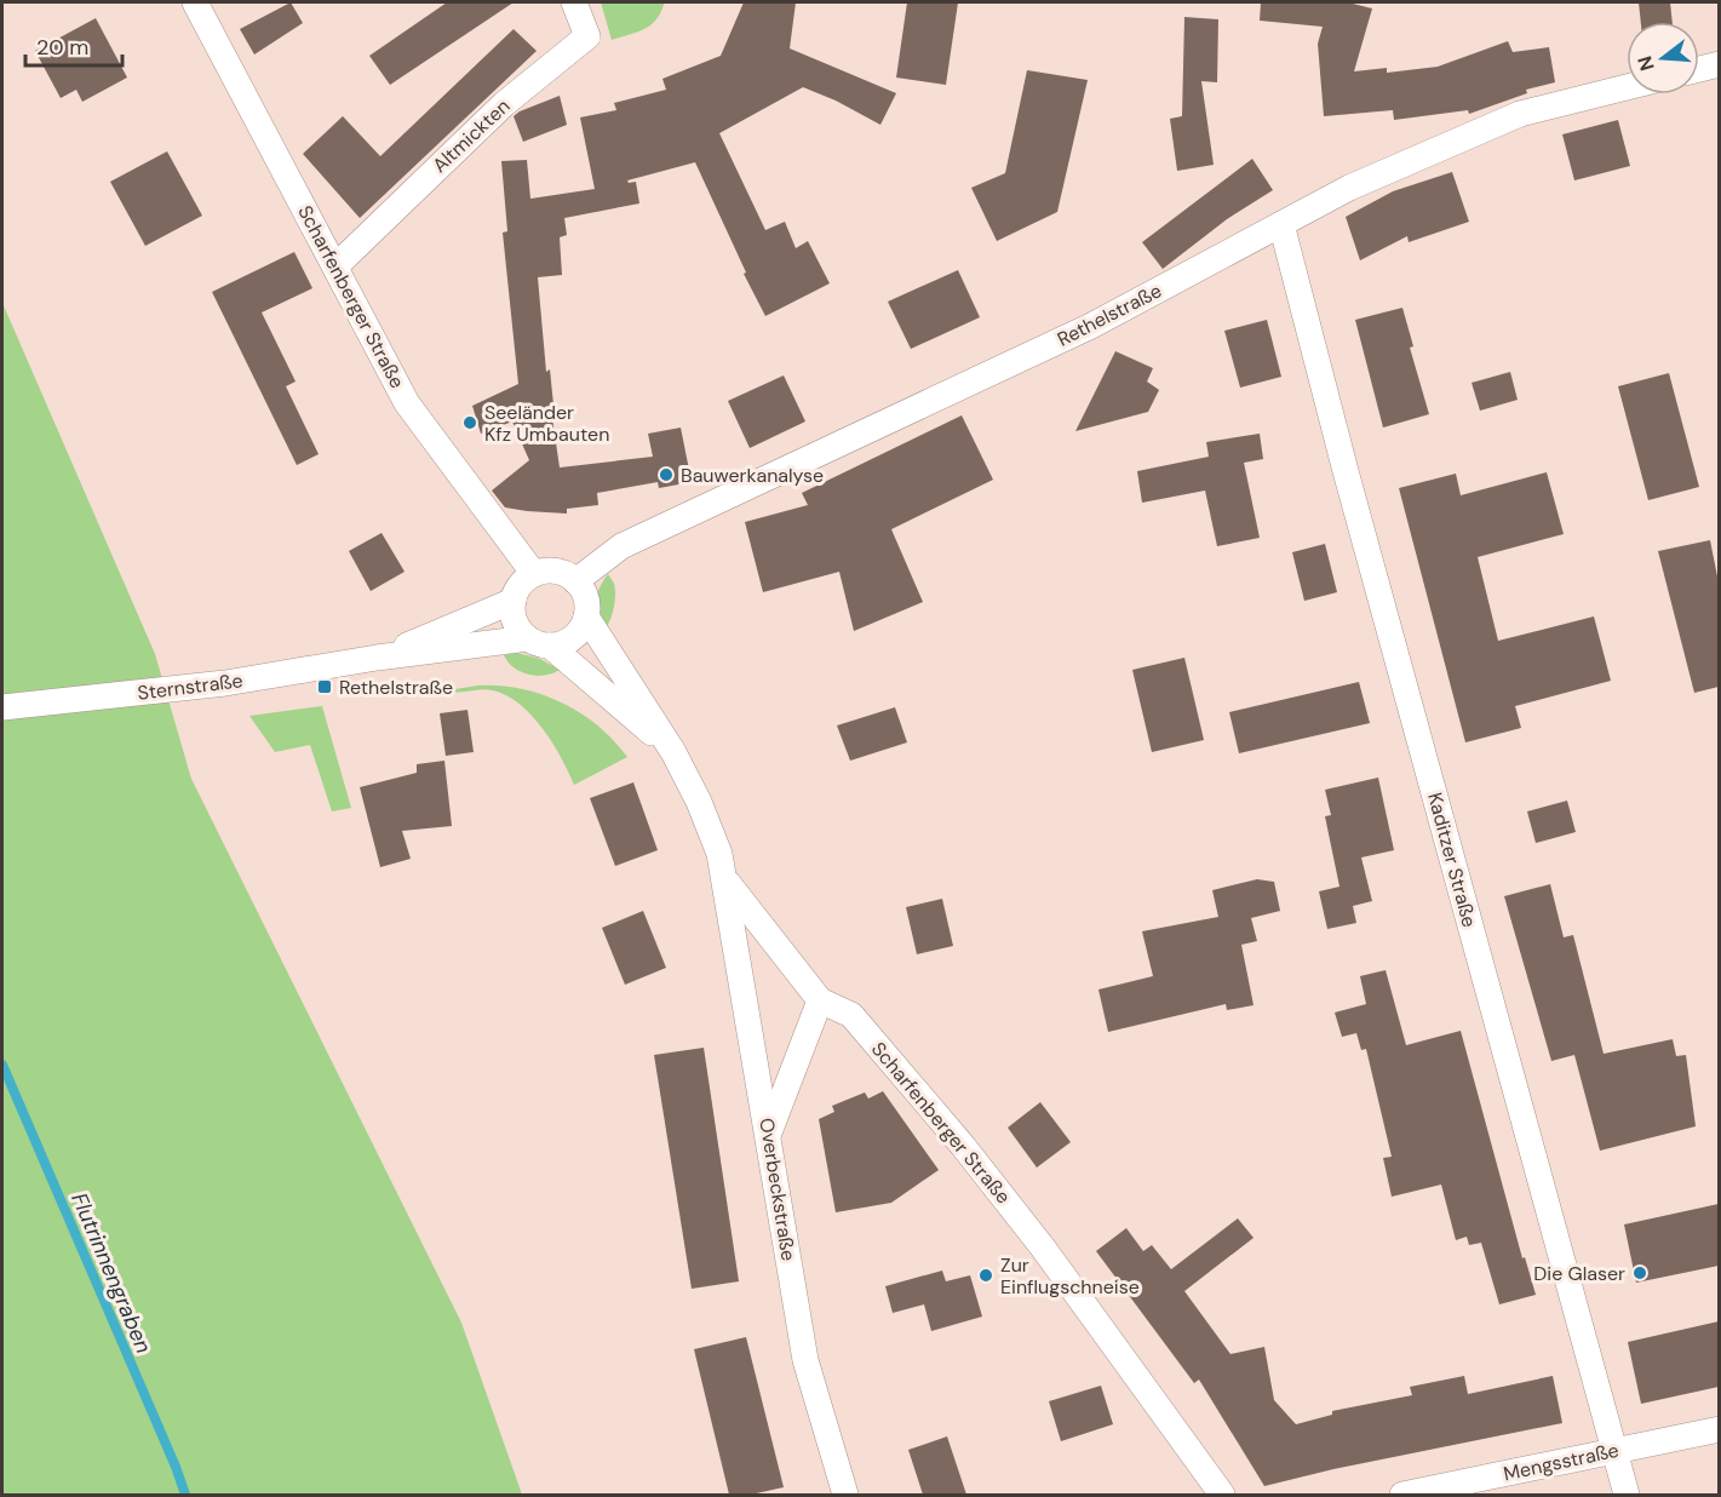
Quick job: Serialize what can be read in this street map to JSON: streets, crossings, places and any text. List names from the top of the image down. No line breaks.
{"streets":{"street":["Altmickten","Scharfenberger Straße","Rethelstraße","Sternstraße","Kaditzer Straße","Overbeckstraße","Mengsstraße"]},"crossings":[["Altmickten","Scharfenberger Straße"],["Scharfenberger Straße","Rethelstraße"],["Scharfenberger Straße","Sternstraße"],["Scharfenberger Straße","Overbeckstraße"],["Rethelstraße","Sternstraße"],["Rethelstraße","Kaditzer Straße"],["Kaditzer Straße","Mengsstraße"]],"water":["Flutrinnengraben"],"places":{"other":["Seeländer Kfz Umbauten","Bauwerkanalyse","Die Glaser","Zur Einflugschneise"],"transit":["Rethelstraße"]},"scale_bar":"20 m","north":"left"}
